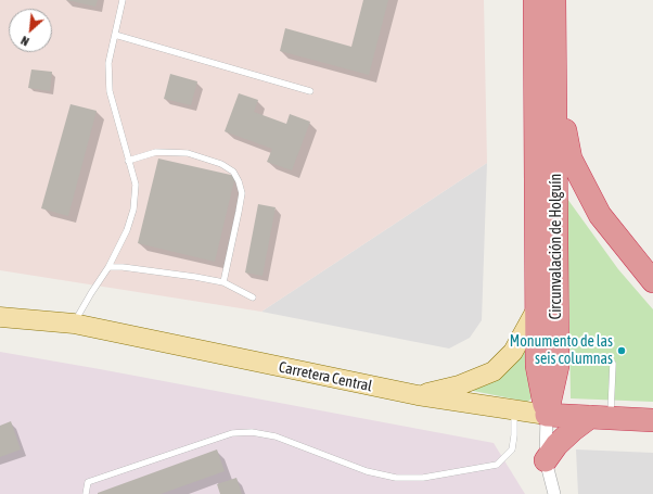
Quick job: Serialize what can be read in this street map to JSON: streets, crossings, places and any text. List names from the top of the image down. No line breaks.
{"streets":{"highway":["Circunvalación de Holguín","Carretera Central"]},"crossings":[["Circunvalación de Holguín","Carretera Central"]],"places":["Monumento de las seis columnas"],"north":"bottom left"}
